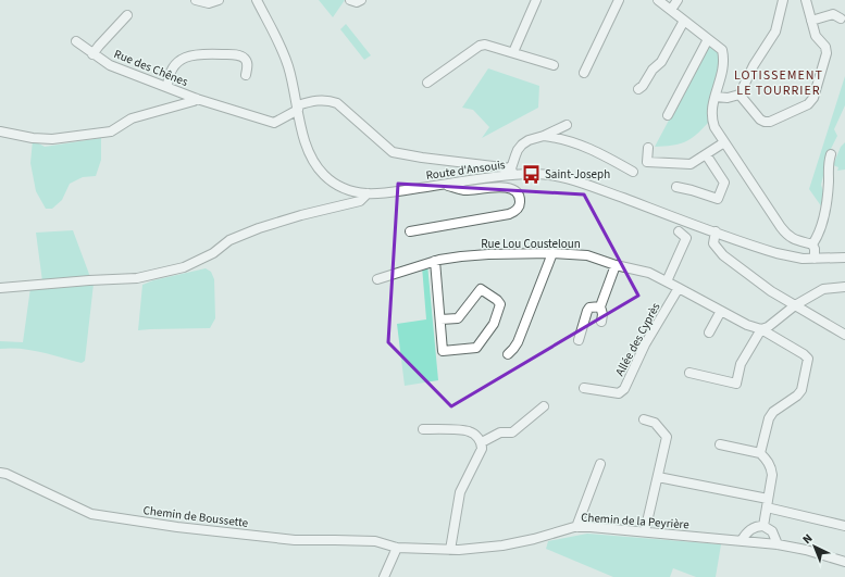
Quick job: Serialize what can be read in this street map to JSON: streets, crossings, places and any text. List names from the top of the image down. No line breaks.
{"streets":{"street":["Rue des Chênes","Route d'Ansouis","Rue Lou Cousteloun","Allée des Cyprès","Chemin de Boussette","Chemin de la Peyrière"]},"crossings":[["Rue des Chênes","Route d'Ansouis"],["Rue Lou Cousteloun","Allée des Cyprès"],["Chemin de Boussette","Chemin de la Peyrière"]],"districts":["LOTISSEMENT LE TOURRIER"],"places":{"bus stop":["Saint-Joseph"]},"north":"top left"}
